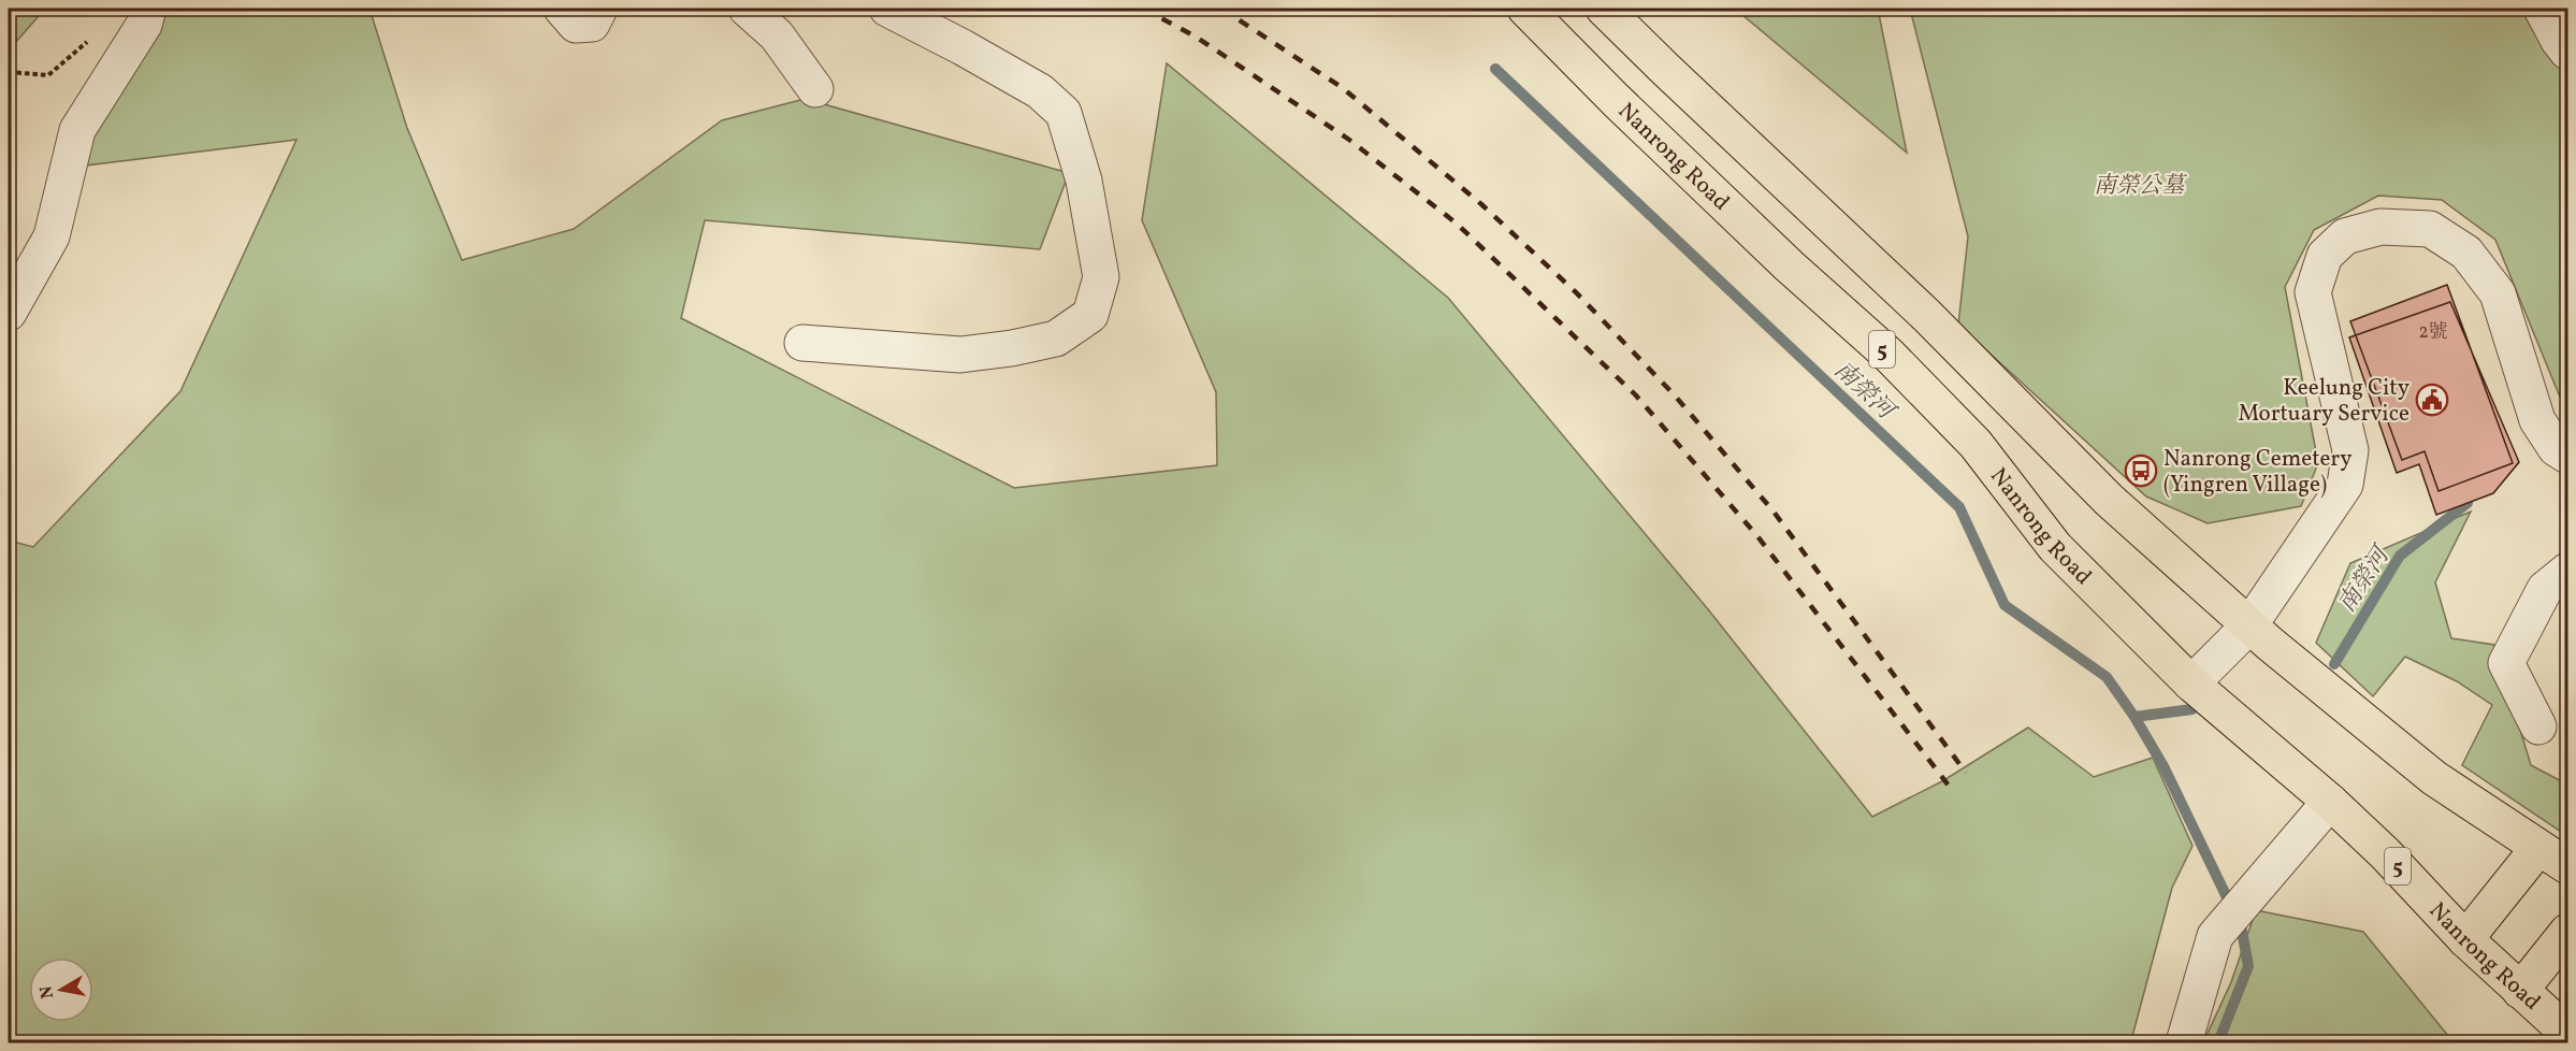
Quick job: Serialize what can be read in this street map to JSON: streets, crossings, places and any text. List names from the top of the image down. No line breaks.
{"streets":{"main road":["Nanrong Road","5"]},"water":["南榮河"],"parks":["南榮公墓"],"places":{"public building":["Keelung City Mortuary Service"],"bus stop":["Nanrong Cemetery (Yingren Village)"]},"house_numbers":["2號"],"north":"left"}
